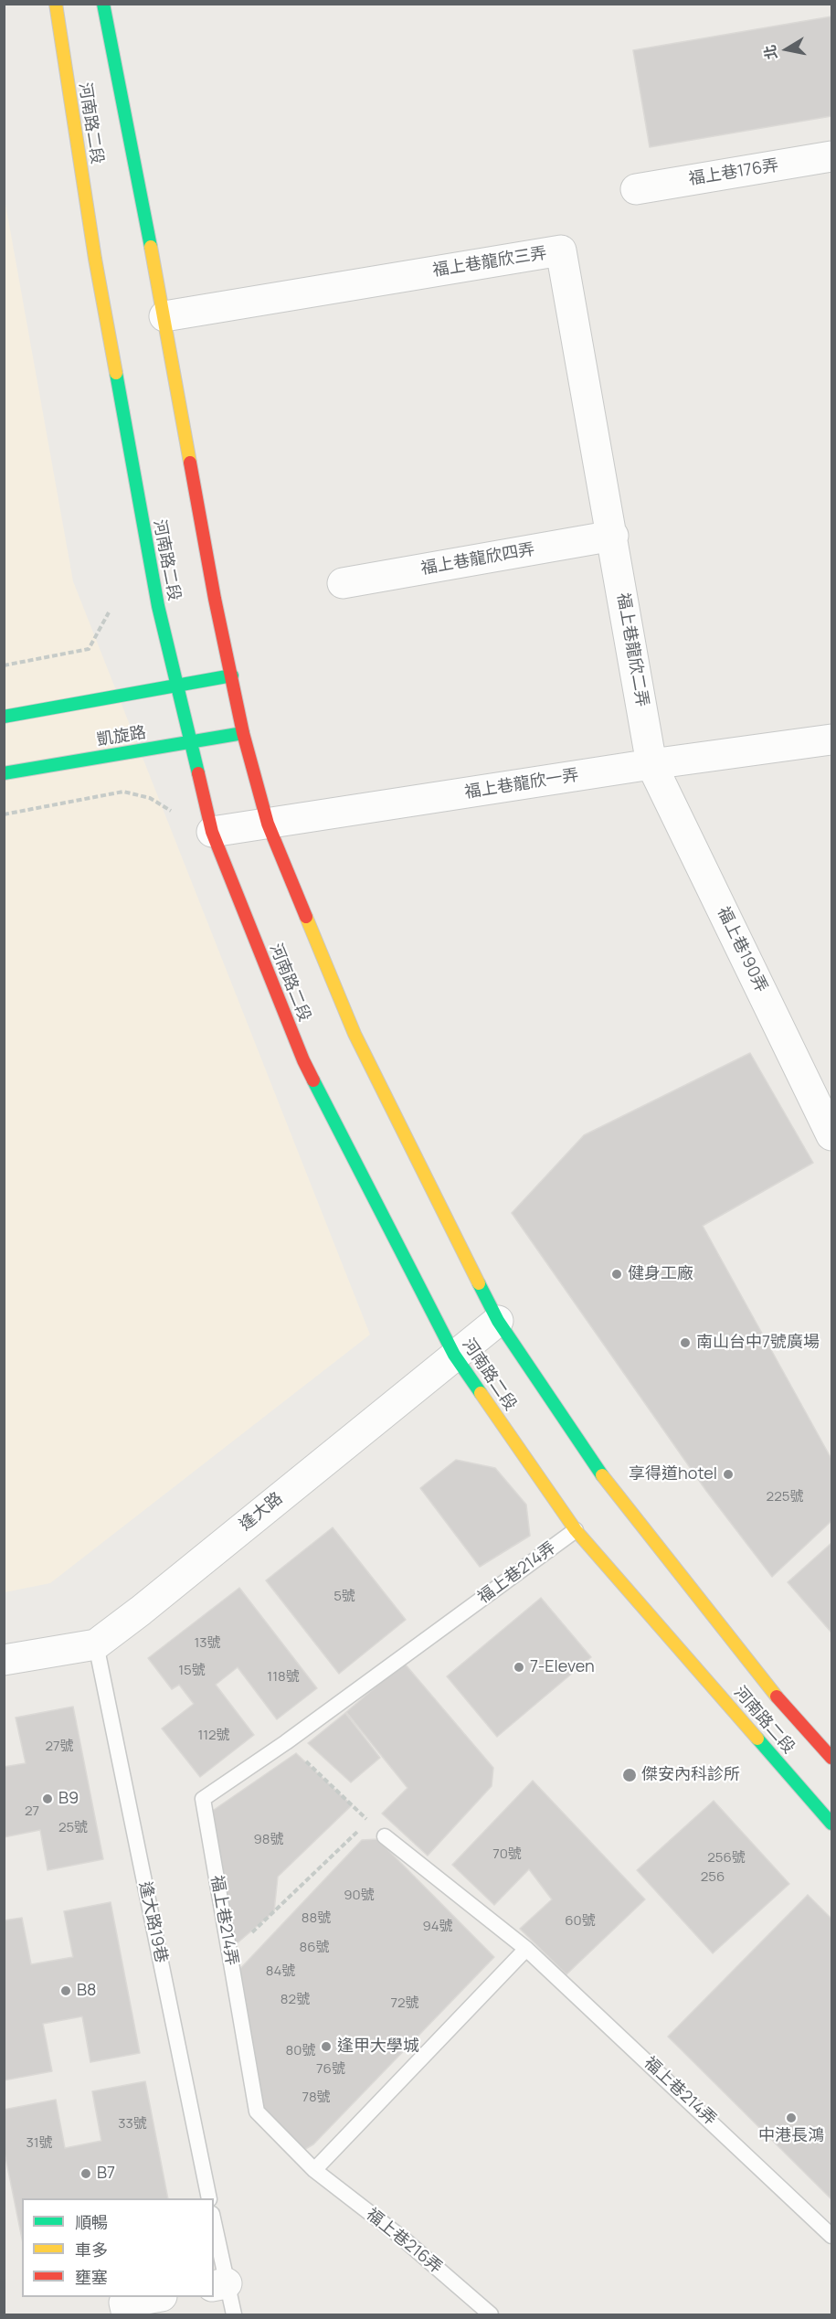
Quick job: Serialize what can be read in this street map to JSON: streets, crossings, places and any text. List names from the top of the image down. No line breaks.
{"streets":{"street":["河南路二段","福上巷176弄","福上巷龍欣三弄","福上巷龍欣四弄","福上巷龍欣二弄","凱旋路","福上巷龍欣一弄","福上巷190弄","逢大路"],"lane":["福上巷214弄","逢大路19巷","福上巷216弄"]},"crossings":[["河南路二段","福上巷龍欣三弄"],["河南路二段","凱旋路"],["河南路二段","福上巷龍欣一弄"],["河南路二段","逢大路"],["河南路二段","福上巷214弄"],["福上巷龍欣三弄","福上巷龍欣四弄"],["福上巷龍欣三弄","福上巷龍欣二弄"],["福上巷龍欣四弄","福上巷龍欣二弄"],["福上巷龍欣二弄","福上巷龍欣一弄"],["福上巷龍欣二弄","福上巷190弄"],["福上巷龍欣一弄","福上巷190弄"],["逢大路","逢大路19巷"],["福上巷214弄","福上巷216弄"]],"places":["健身工廠","南山台中7號廣場","享得道hotel","7-Eleven","傑安內科診所","B9","B8","逢甲大學城","中港長鴻","B7"],"house_numbers":["225號","5號","13號","15號","118號","112號","27號","27","25號","98號","70號","256號","256","90號","88號","60號","94號","86號","84號","82號","72號","80號","76號","78號","33號","31號"],"legend":["順暢","車多","壅塞"],"north":"left"}
